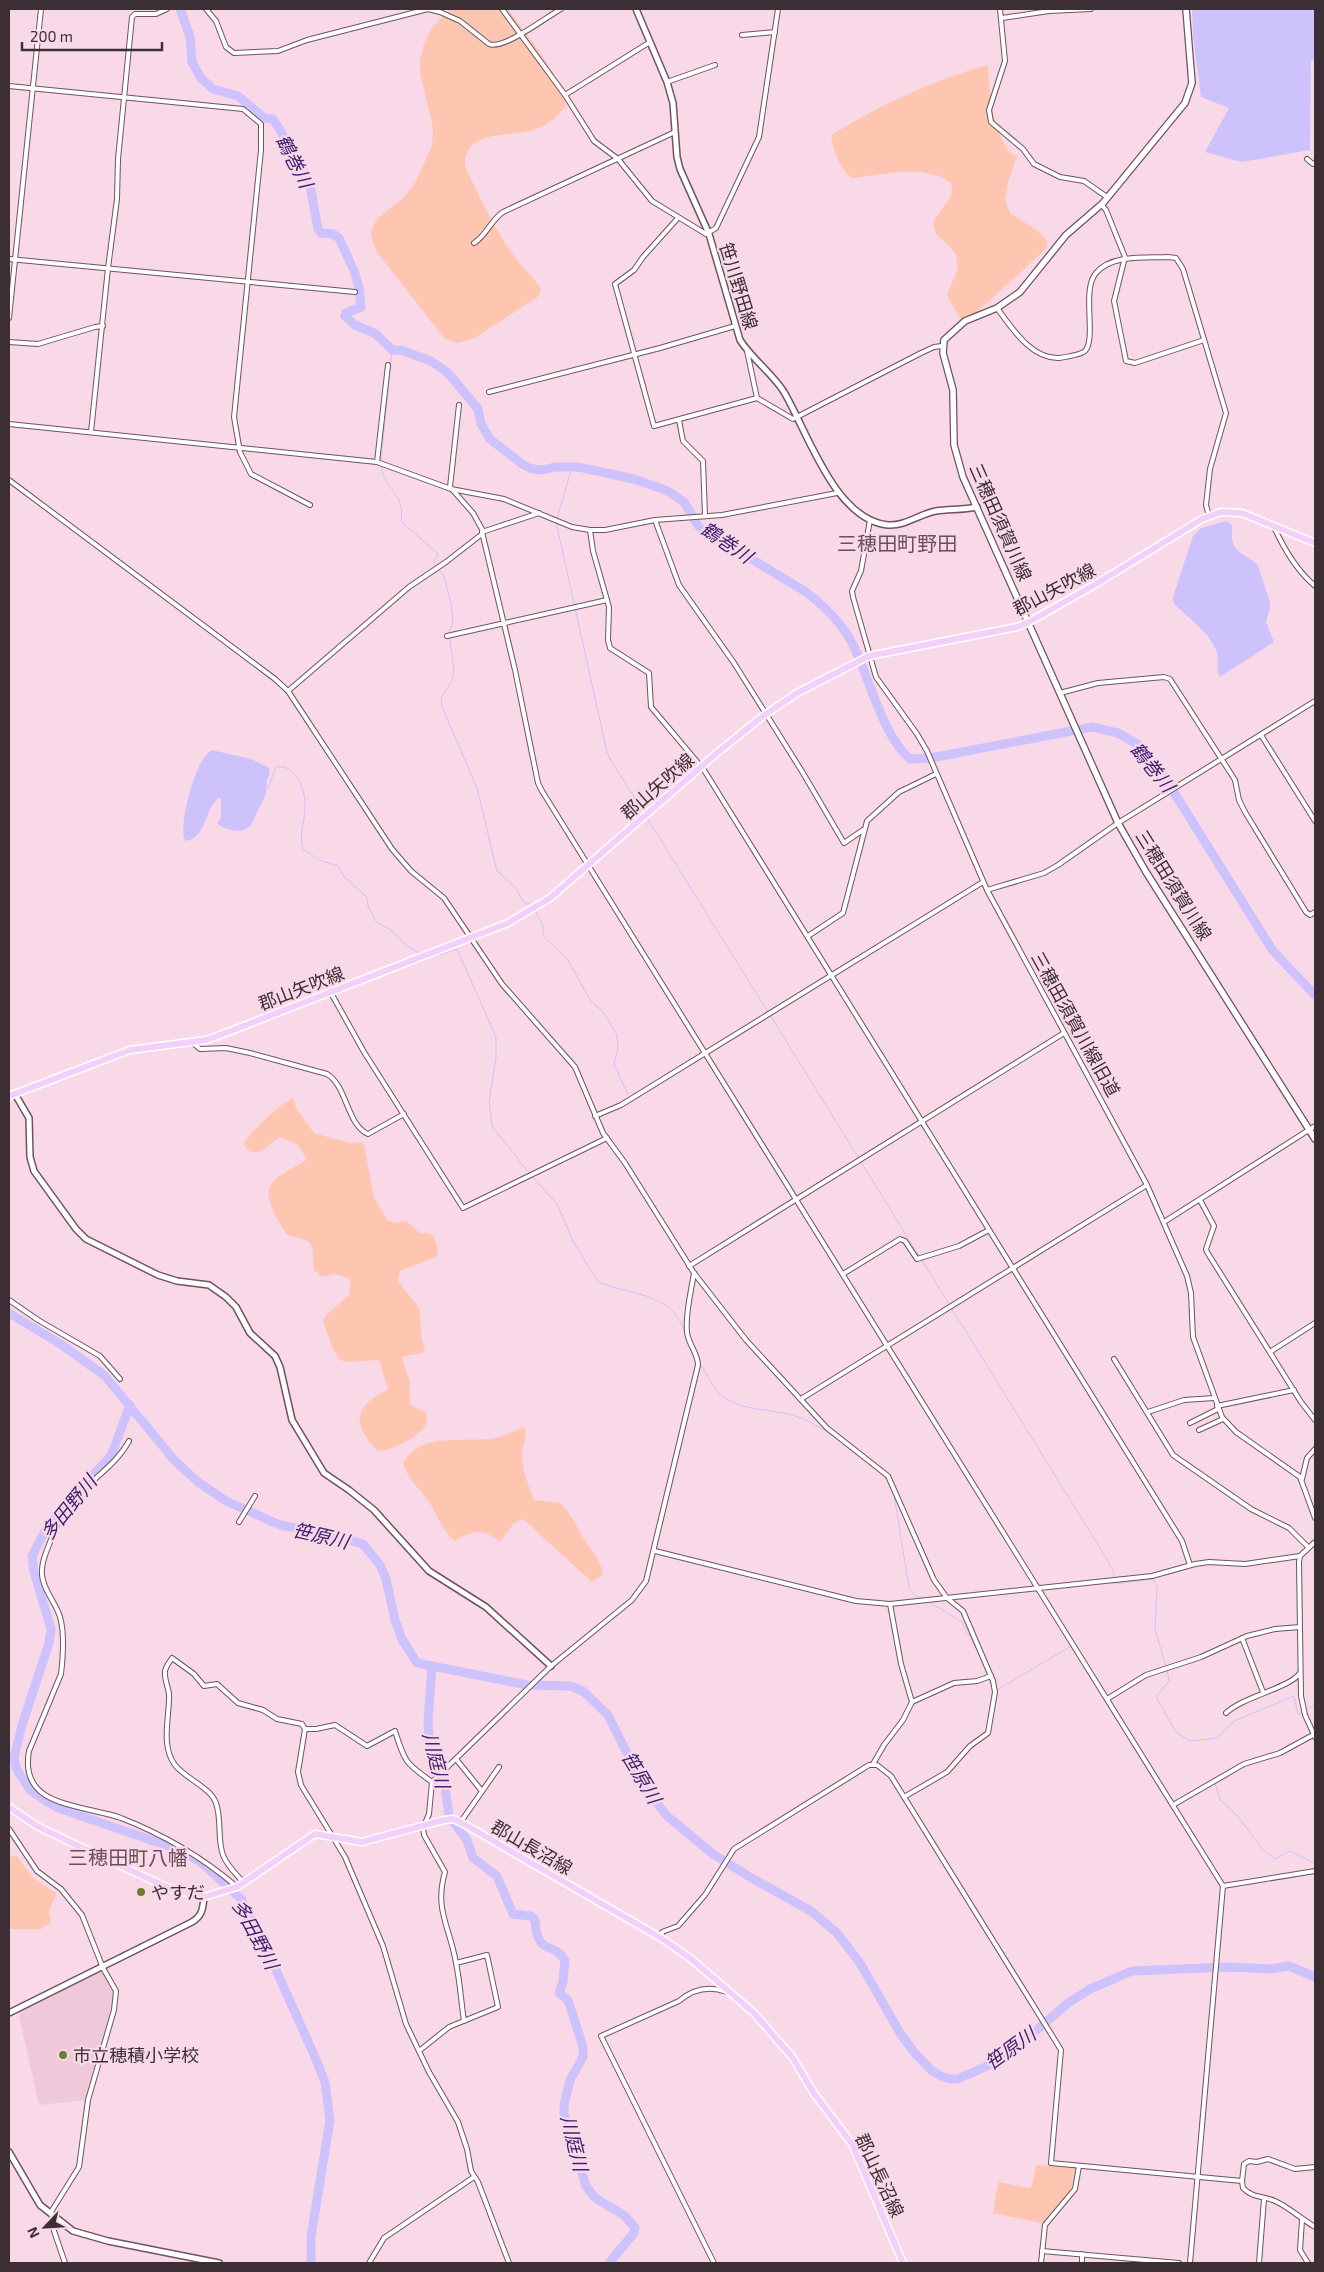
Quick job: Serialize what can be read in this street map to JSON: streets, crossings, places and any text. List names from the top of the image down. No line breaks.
{"streets":{"main road":["三穂田須賀川線","郡山矢吹線","郡山長沼線"],"street":["笹川野田線","三穂田須賀川線旧道"]},"crossings":[["笹川野田線","三穂田須賀川線"],["笹川野田線","三穂田須賀川線旧道"],["三穂田須賀川線","郡山矢吹線"],["郡山矢吹線","三穂田須賀川線旧道"]],"districts":["三穂田町野田","三穂田町八幡"],"water":["鶴巻川","多田野川","笹原川","川庭川"],"places":["やすだ","市立穂積小学校"],"scale_bar":"200 m","north":"bottom left"}
